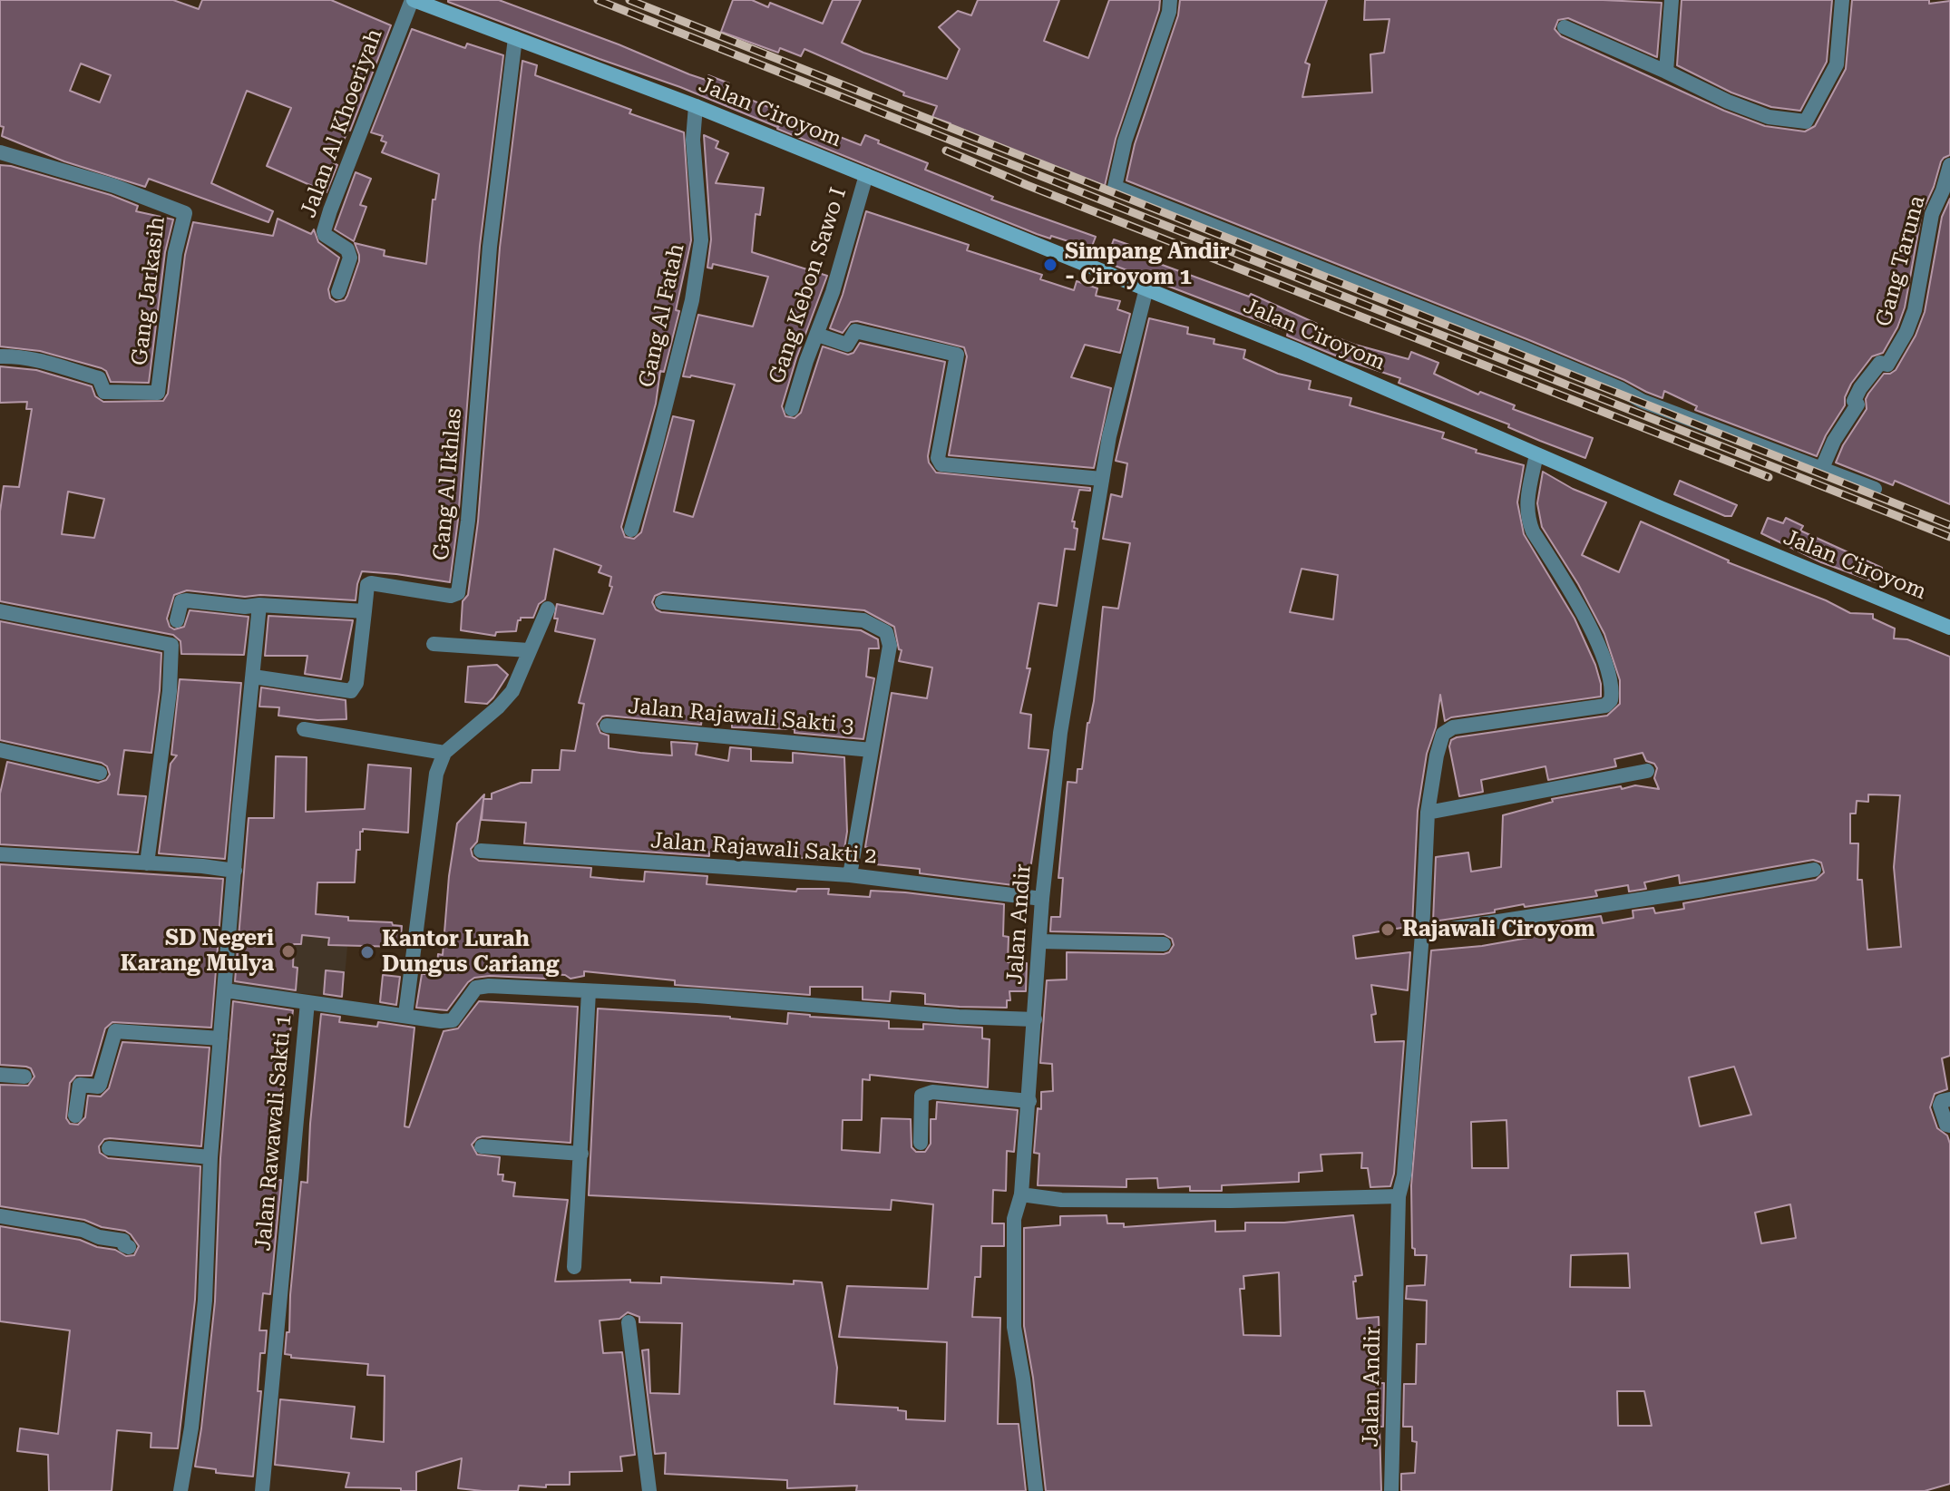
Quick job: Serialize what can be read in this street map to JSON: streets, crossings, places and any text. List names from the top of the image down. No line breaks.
{"streets":{"main road":["Jalan Ciroyom"],"street":["Jalan Al Khoeriyah","Gang Taruna","Gang Kebon Sawo I","Gang Jarkasih","Gang Al Fatah","Gang Al Ikhlas","Jalan Rajawali Sakti 3","Jalan Rajawali Sakti 2","Jalan Andir","Jalan Rawawali Sakti 1"]},"crossings":[["Jalan Ciroyom","Jalan Al Khoeriyah"],["Jalan Ciroyom","Gang Kebon Sawo I"],["Jalan Ciroyom","Gang Al Fatah"],["Jalan Ciroyom","Gang Al Ikhlas"],["Jalan Ciroyom","Jalan Andir"],["Jalan Rajawali Sakti 2","Jalan Andir"],["Jalan Andir","Jalan Rawawali Sakti 1"]],"places":["Simpang Andir - Ciroyom 1","Rajawali Ciroyom","SD Negeri Karang Mulya","Kantor Lurah Dungus Cariang"]}
